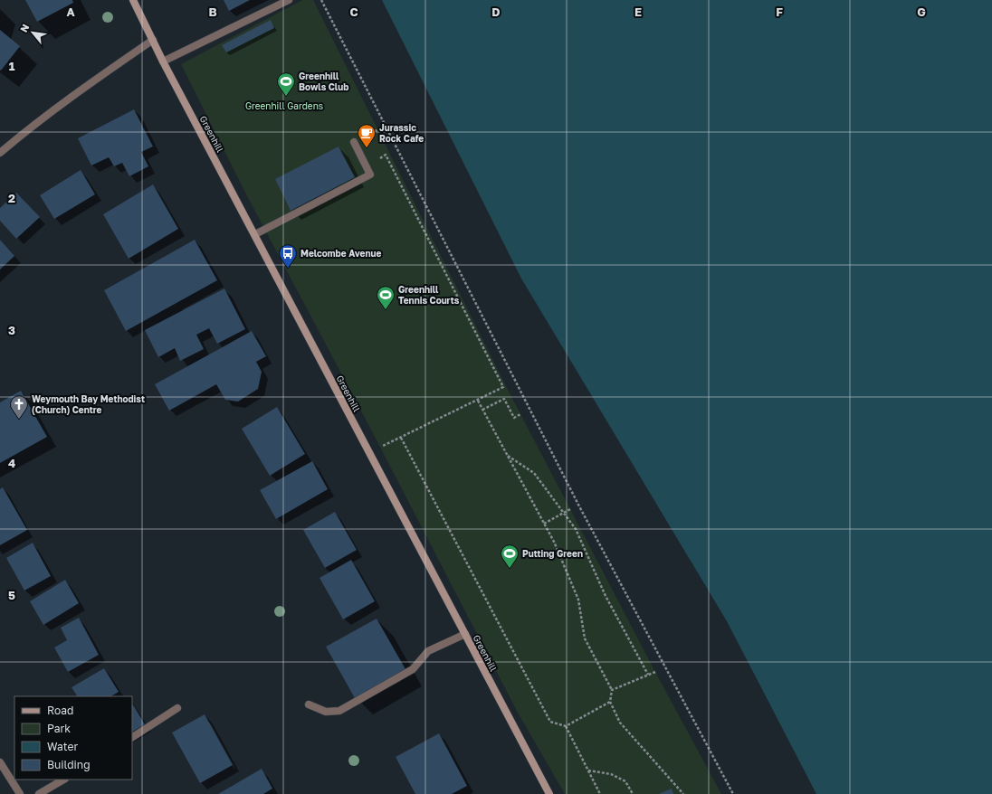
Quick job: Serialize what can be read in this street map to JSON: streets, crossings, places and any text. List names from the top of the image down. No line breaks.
{"streets":{"main road":["Greenhill"]},"parks":["Greenhill Gardens"],"places":{"sports":["Greenhill Bowls Club","Greenhill Tennis Courts","Putting Green"],"cafe":["Jurassic Rock Cafe"],"bus stop":["Melcombe Avenue"],"church":["Weymouth Bay Methodist (Church) Centre"]},"legend":["Road","Park","Water","Building"],"north":"top left","grid":{"columns":["A","B","C","D","E","F","G"],"rows":["1","2","3","4","5"]}}
